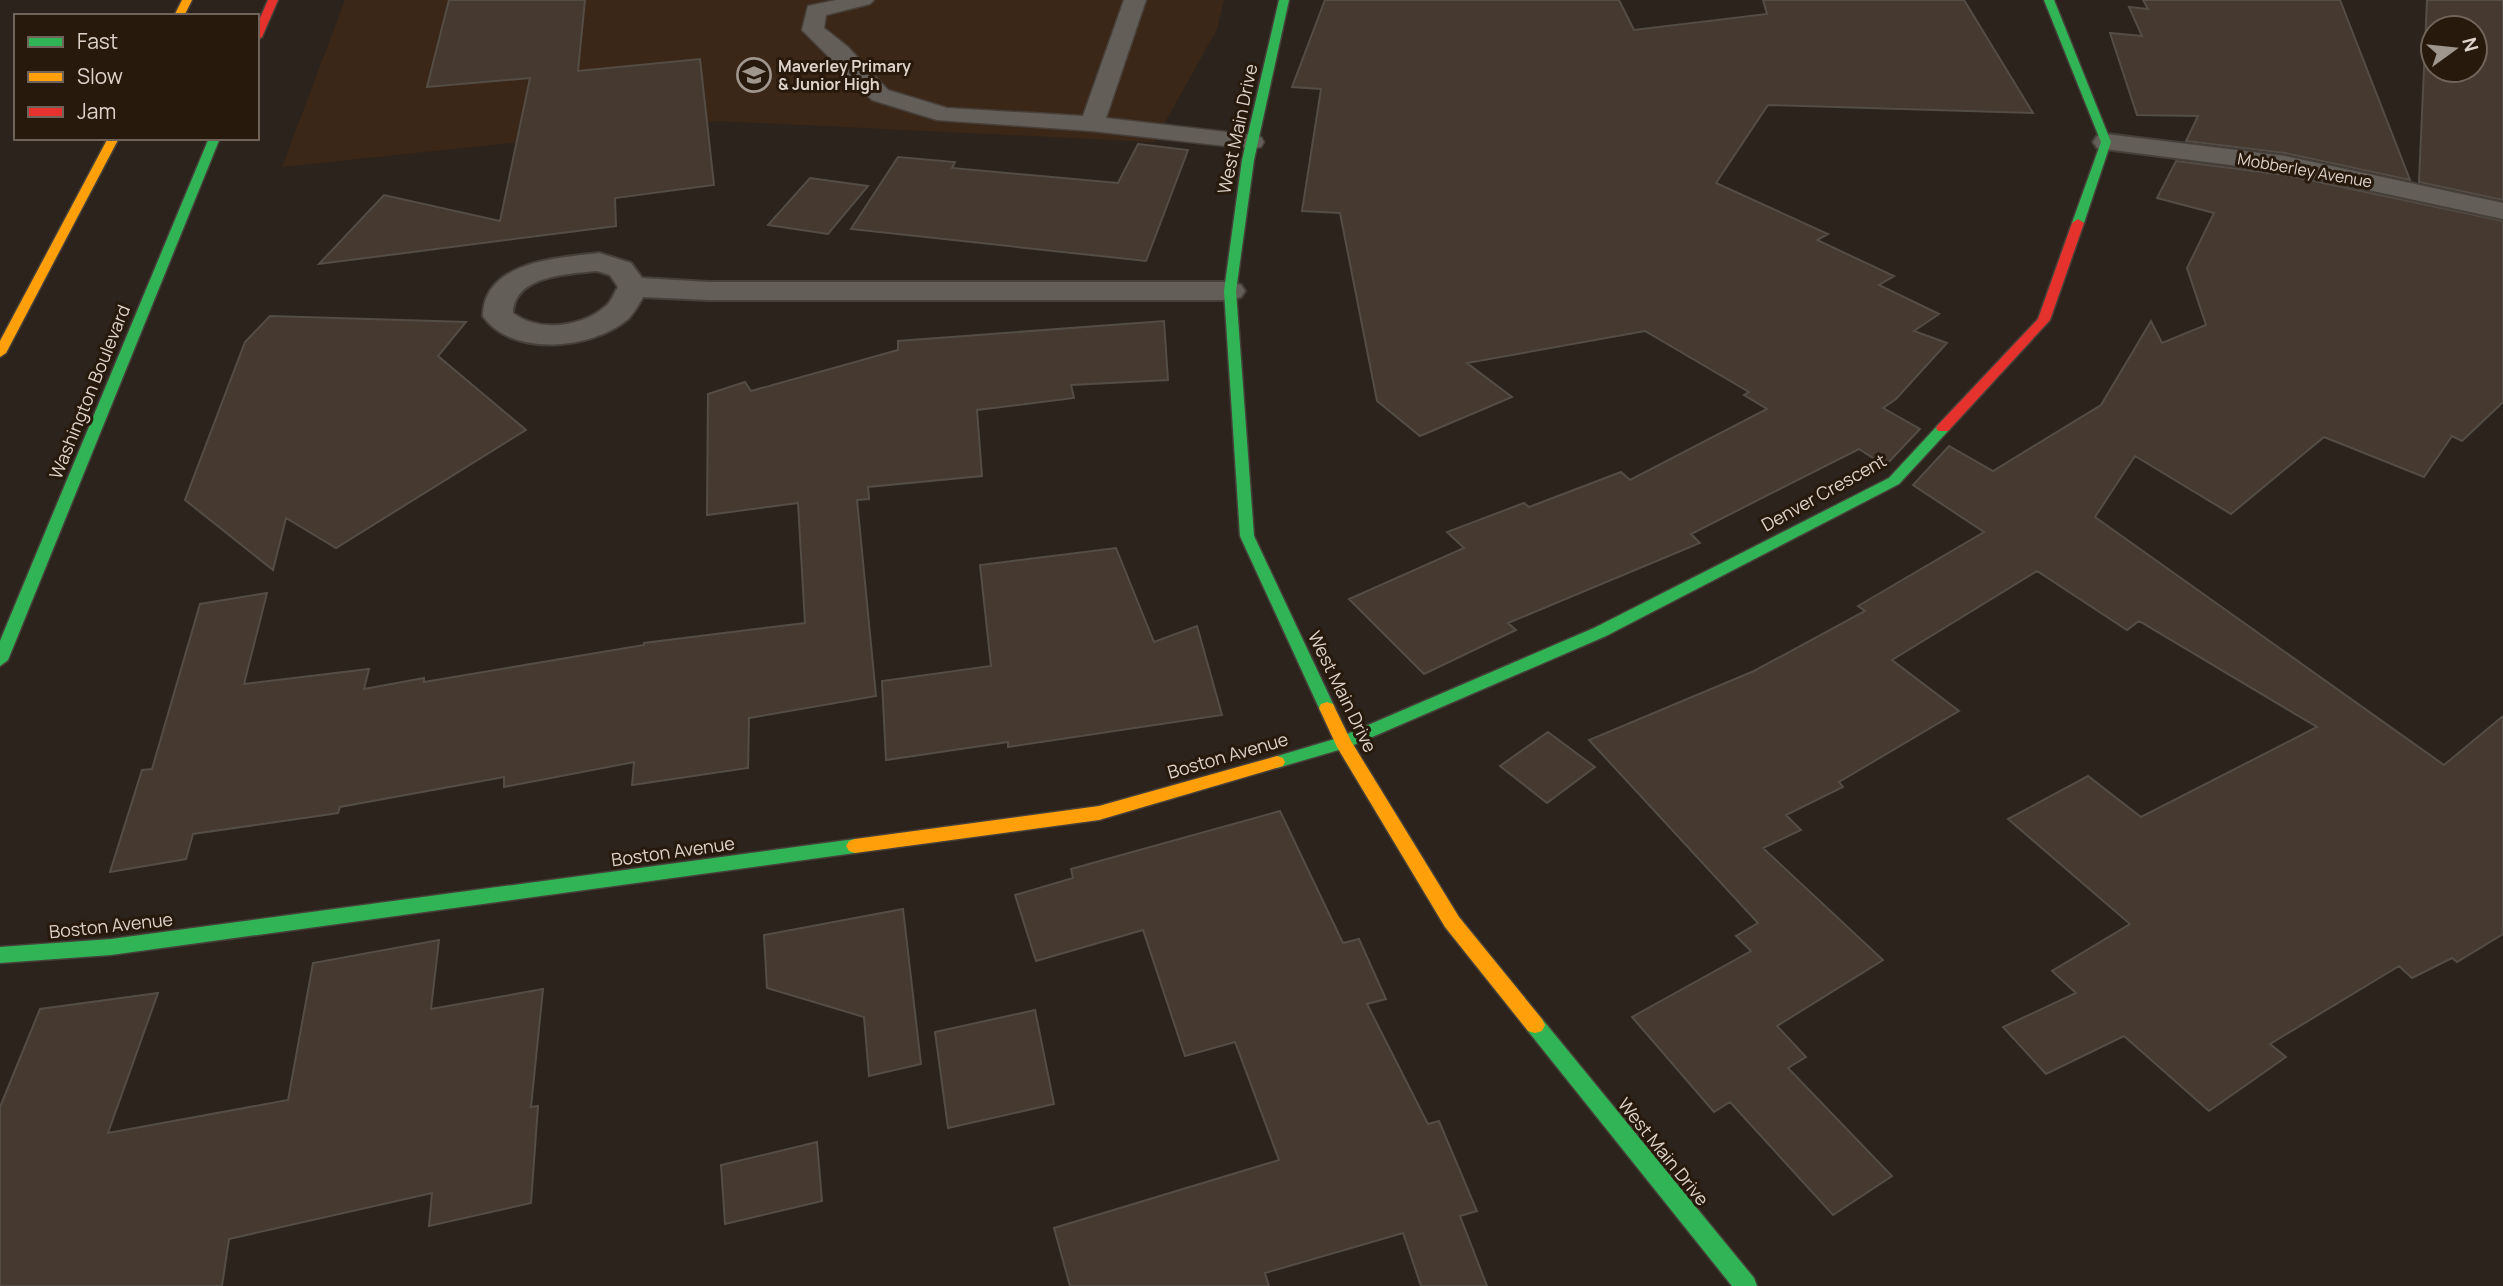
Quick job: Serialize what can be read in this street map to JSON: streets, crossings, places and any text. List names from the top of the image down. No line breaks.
{"streets":{"main road":["West Main Drive","Washington Boulevard","Denver Crescent","Boston Avenue"],"street":["Mobberley Avenue"]},"crossings":[["West Main Drive","Denver Crescent"],["West Main Drive","Boston Avenue"],["Mobberley Avenue","Denver Crescent"],["Denver Crescent","Boston Avenue"]],"places":{"school or university":["Maverley Primary & Junior High"]},"legend":["Fast","Slow","Jam"],"north":"right"}
